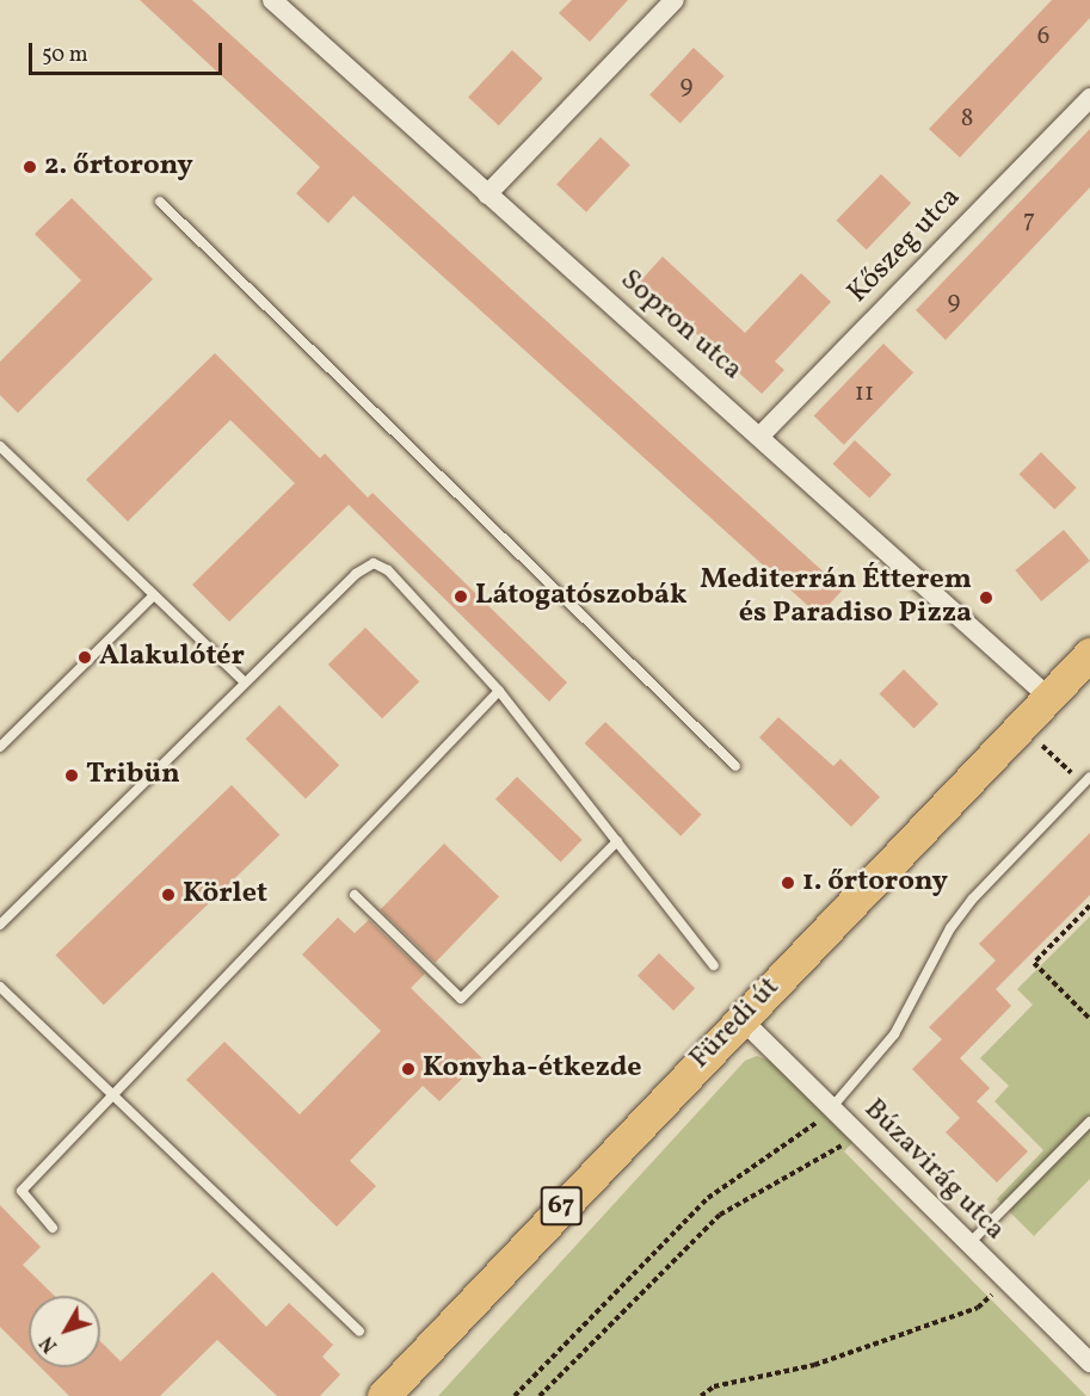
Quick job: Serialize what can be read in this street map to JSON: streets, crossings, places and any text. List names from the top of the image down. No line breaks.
{"streets":{"main road":["Füredi út","67"],"street":["Kőszeg utca","Sopron utca","Búzavirág utca"]},"crossings":[["Kőszeg utca","Sopron utca"],["Sopron utca","Füredi út"],["Füredi út","Búzavirág utca"]],"places":["2. őrtorony","Látogatószobák","Mediterrán Étterem és Paradiso Pizza","Alakulótér","Tribün","1. őrtorony","Körlet","Konyha-étkezde"],"house_numbers":["6","9","8","7","9","11"],"scale_bar":"50 m","north":"bottom left"}
